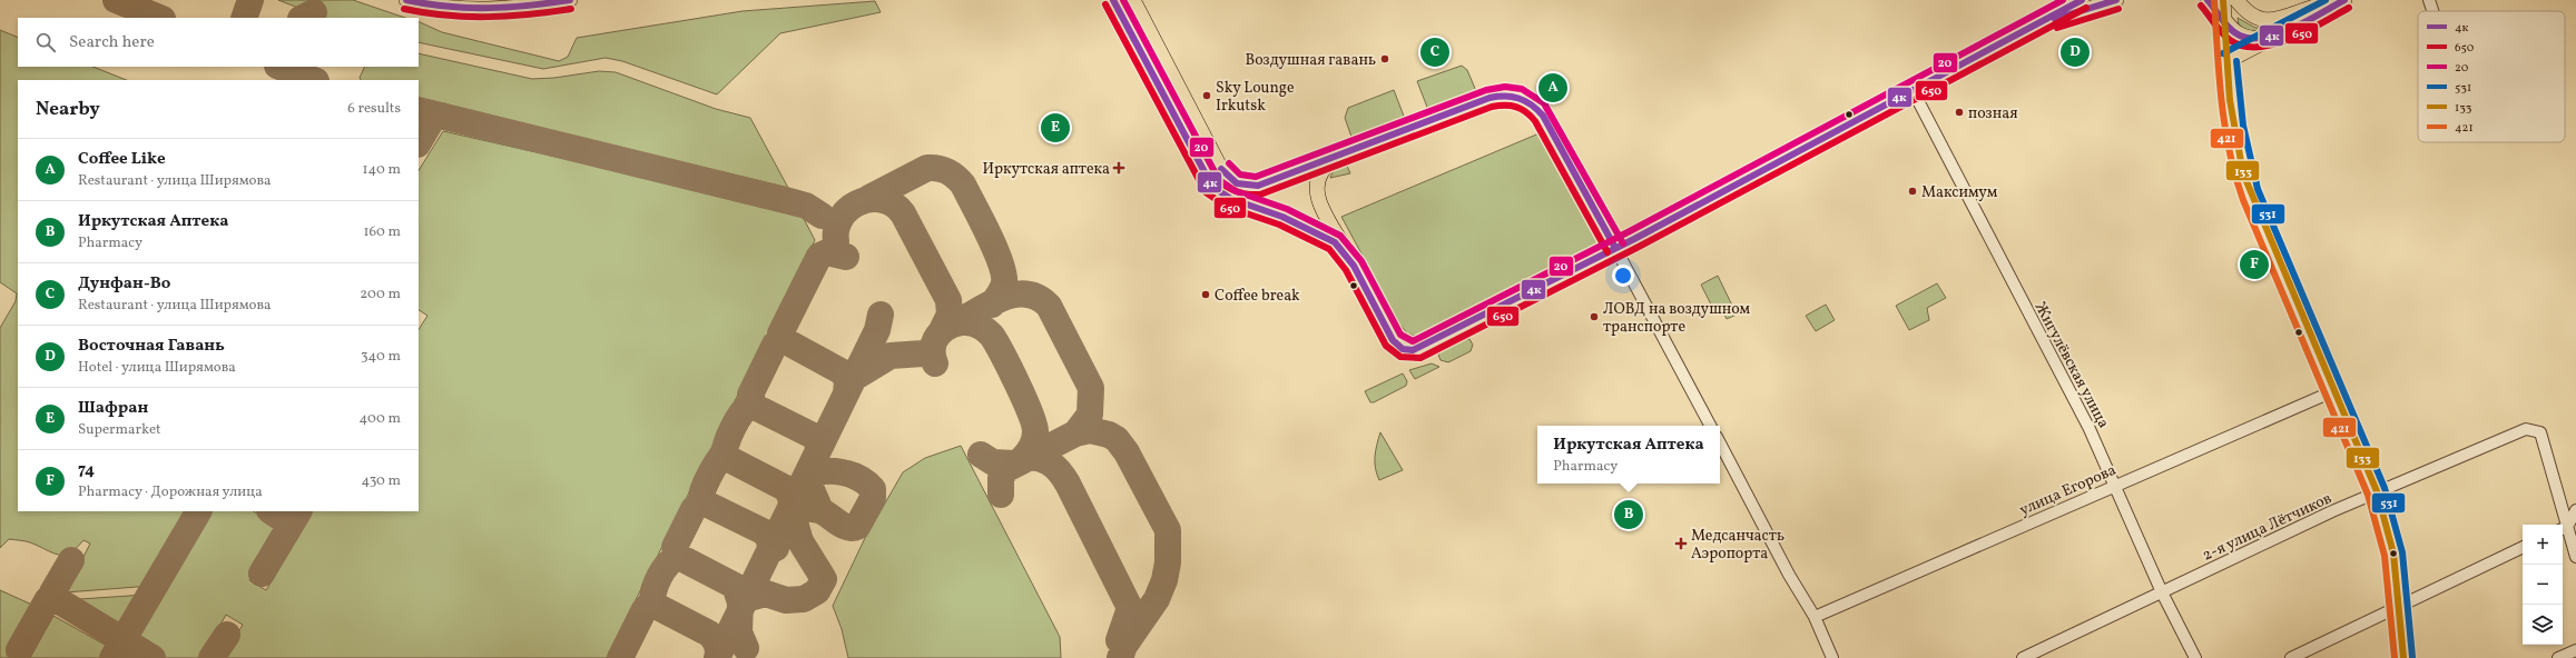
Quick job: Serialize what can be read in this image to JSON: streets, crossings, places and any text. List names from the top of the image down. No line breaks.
{"streets":{"street":["Жигулёвская улица","улица Егорова","2-я улица Лётчиков"]},"crossings":[["Жигулёвская улица","улица Егорова"],["Жигулёвская улица","2-я улица Лётчиков"]],"places":{"other":["Воздушная гавань","Sky Lounge Irkutsk","позная","Максимум","Coffee break","ЛОВД на воздушном транспорте"],"health":["Иркутская аптека","Медсанчасть Аэропорта"]},"lines":["transit line 4к","transit line 20","transit line 531","transit line 133","transit line 421","transit line 650"],"legend":["4к","650","20","531","133","421"],"page":{"search":"Search here","pins":["C","D","A","E","F","B"],"heading":["Nearby","6 results"],"list":[{"mark":"A","name":"Coffee Like","note":"Restaurant · улица Ширямова","value":"140 m"},{"mark":"B","name":"Иркутская Аптека","note":"Pharmacy","value":"160 m"},{"mark":"C","name":"Дунфан-Во","note":"Restaurant · улица Ширямова","value":"200 m"},{"mark":"D","name":"Восточная Гавань","note":"Hotel · улица Ширямова","value":"340 m"},{"mark":"E","name":"Шафран","note":"Supermarket","value":"400 m"},{"mark":"F","name":"74","note":"Pharmacy · Дорожная улица","value":"430 m"}],"popup":["Иркутская Аптека","Pharmacy"],"map_buttons":["+","−"]}}
